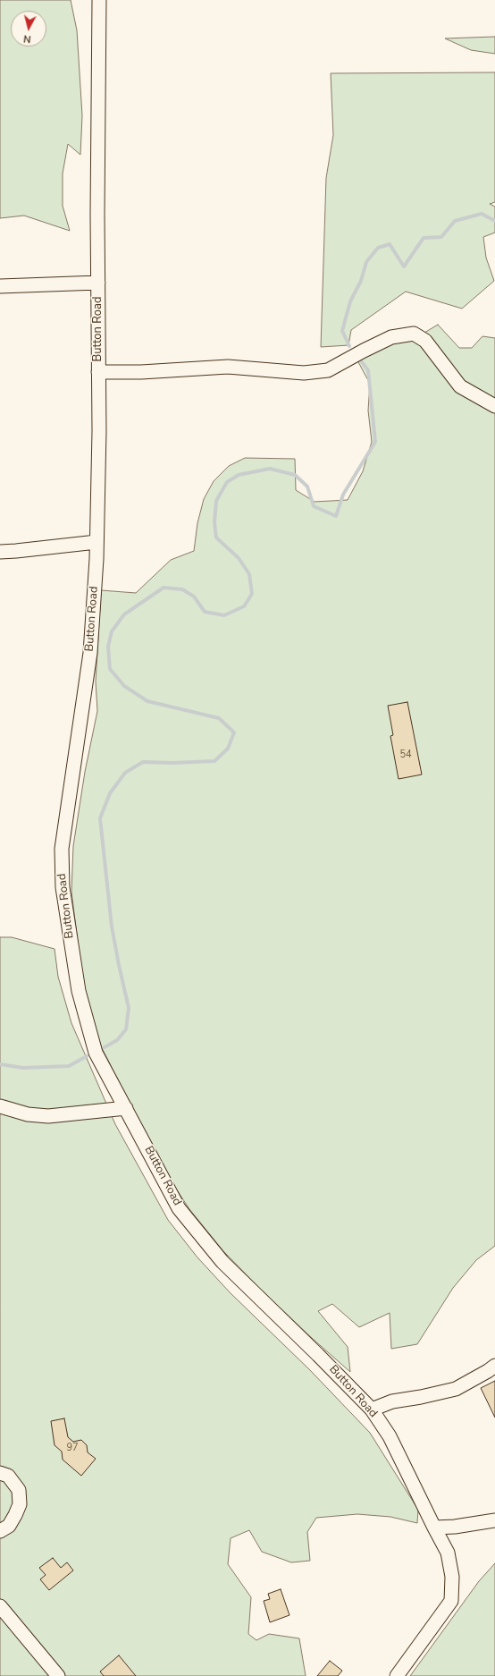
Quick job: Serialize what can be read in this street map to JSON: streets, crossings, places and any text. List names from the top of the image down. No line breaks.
{"streets":{"street":["Button Road"]},"house_numbers":["54","97"],"north":"bottom"}
